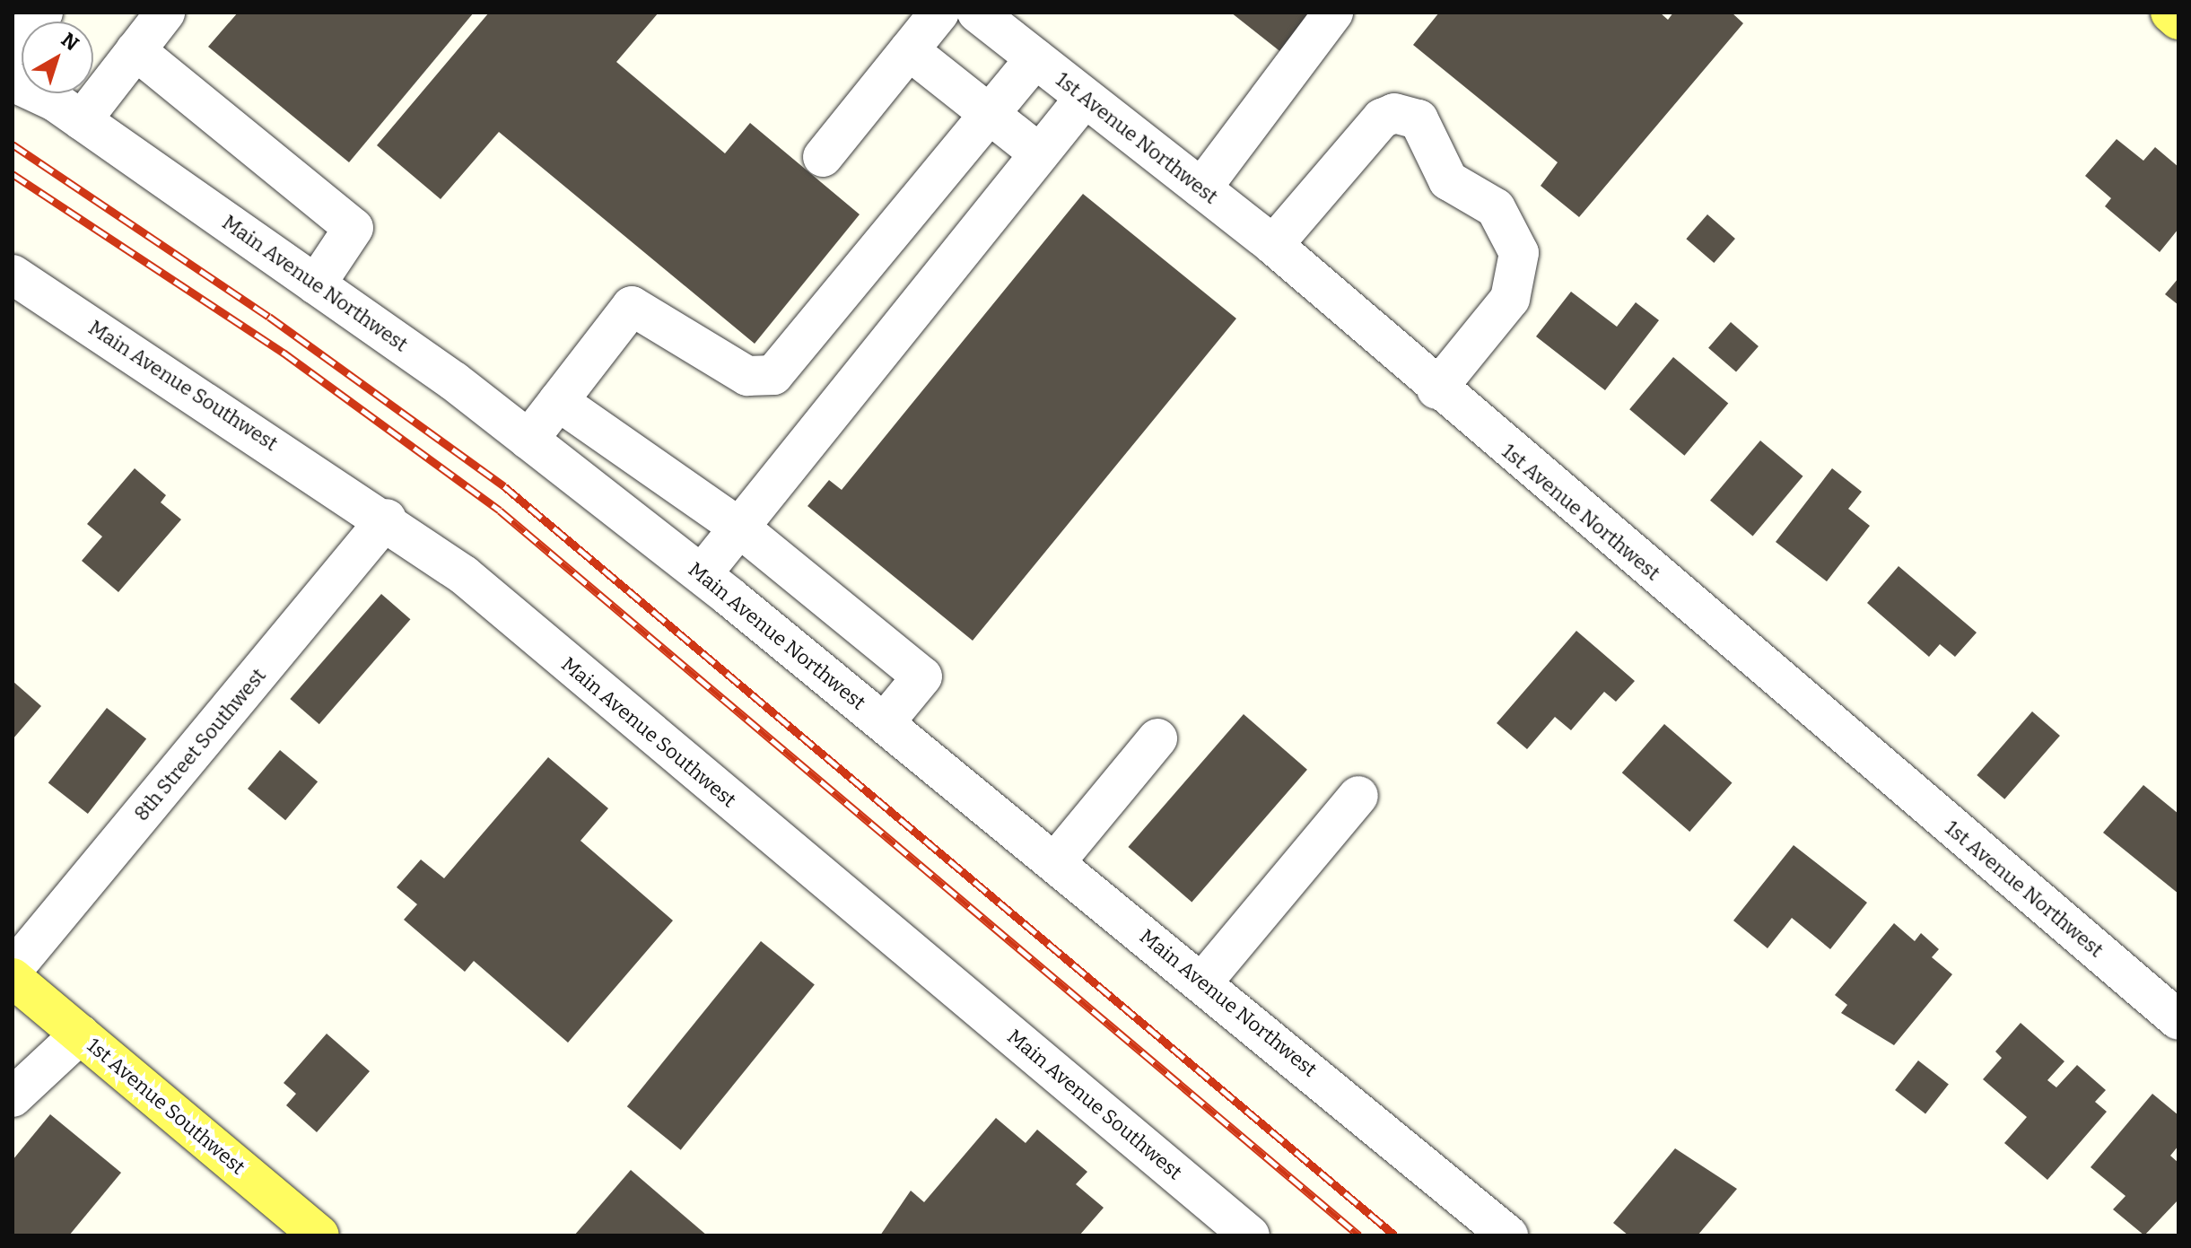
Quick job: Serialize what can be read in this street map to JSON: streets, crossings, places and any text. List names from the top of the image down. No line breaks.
{"streets":{"main road":["1st Avenue Southwest"],"street":["1st Avenue Northwest","Main Avenue Northwest","Main Avenue Southwest","8th Street Southwest"]},"crossings":[["Main Avenue Southwest","8th Street Southwest"]],"north":"top right"}
